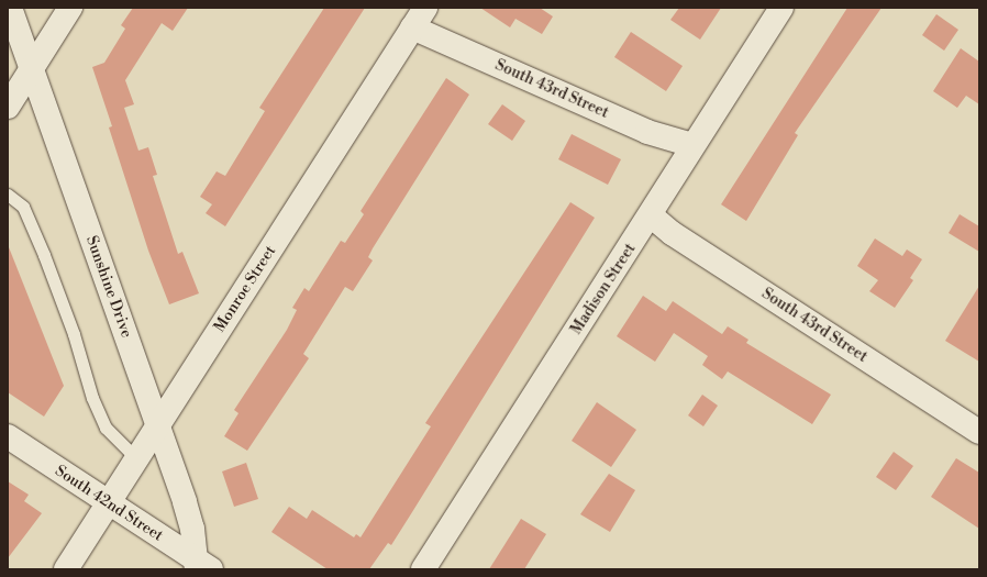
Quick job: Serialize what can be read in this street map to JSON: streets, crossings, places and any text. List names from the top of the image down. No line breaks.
{"streets":{"street":["South 43rd Street","Sunshine Drive","Monroe Street","Madison Street","South 42nd Street"]},"crossings":[["South 43rd Street","Monroe Street"],["South 43rd Street","Madison Street"],["Sunshine Drive","Monroe Street"],["Sunshine Drive","South 42nd Street"],["Monroe Street","South 42nd Street"]]}
